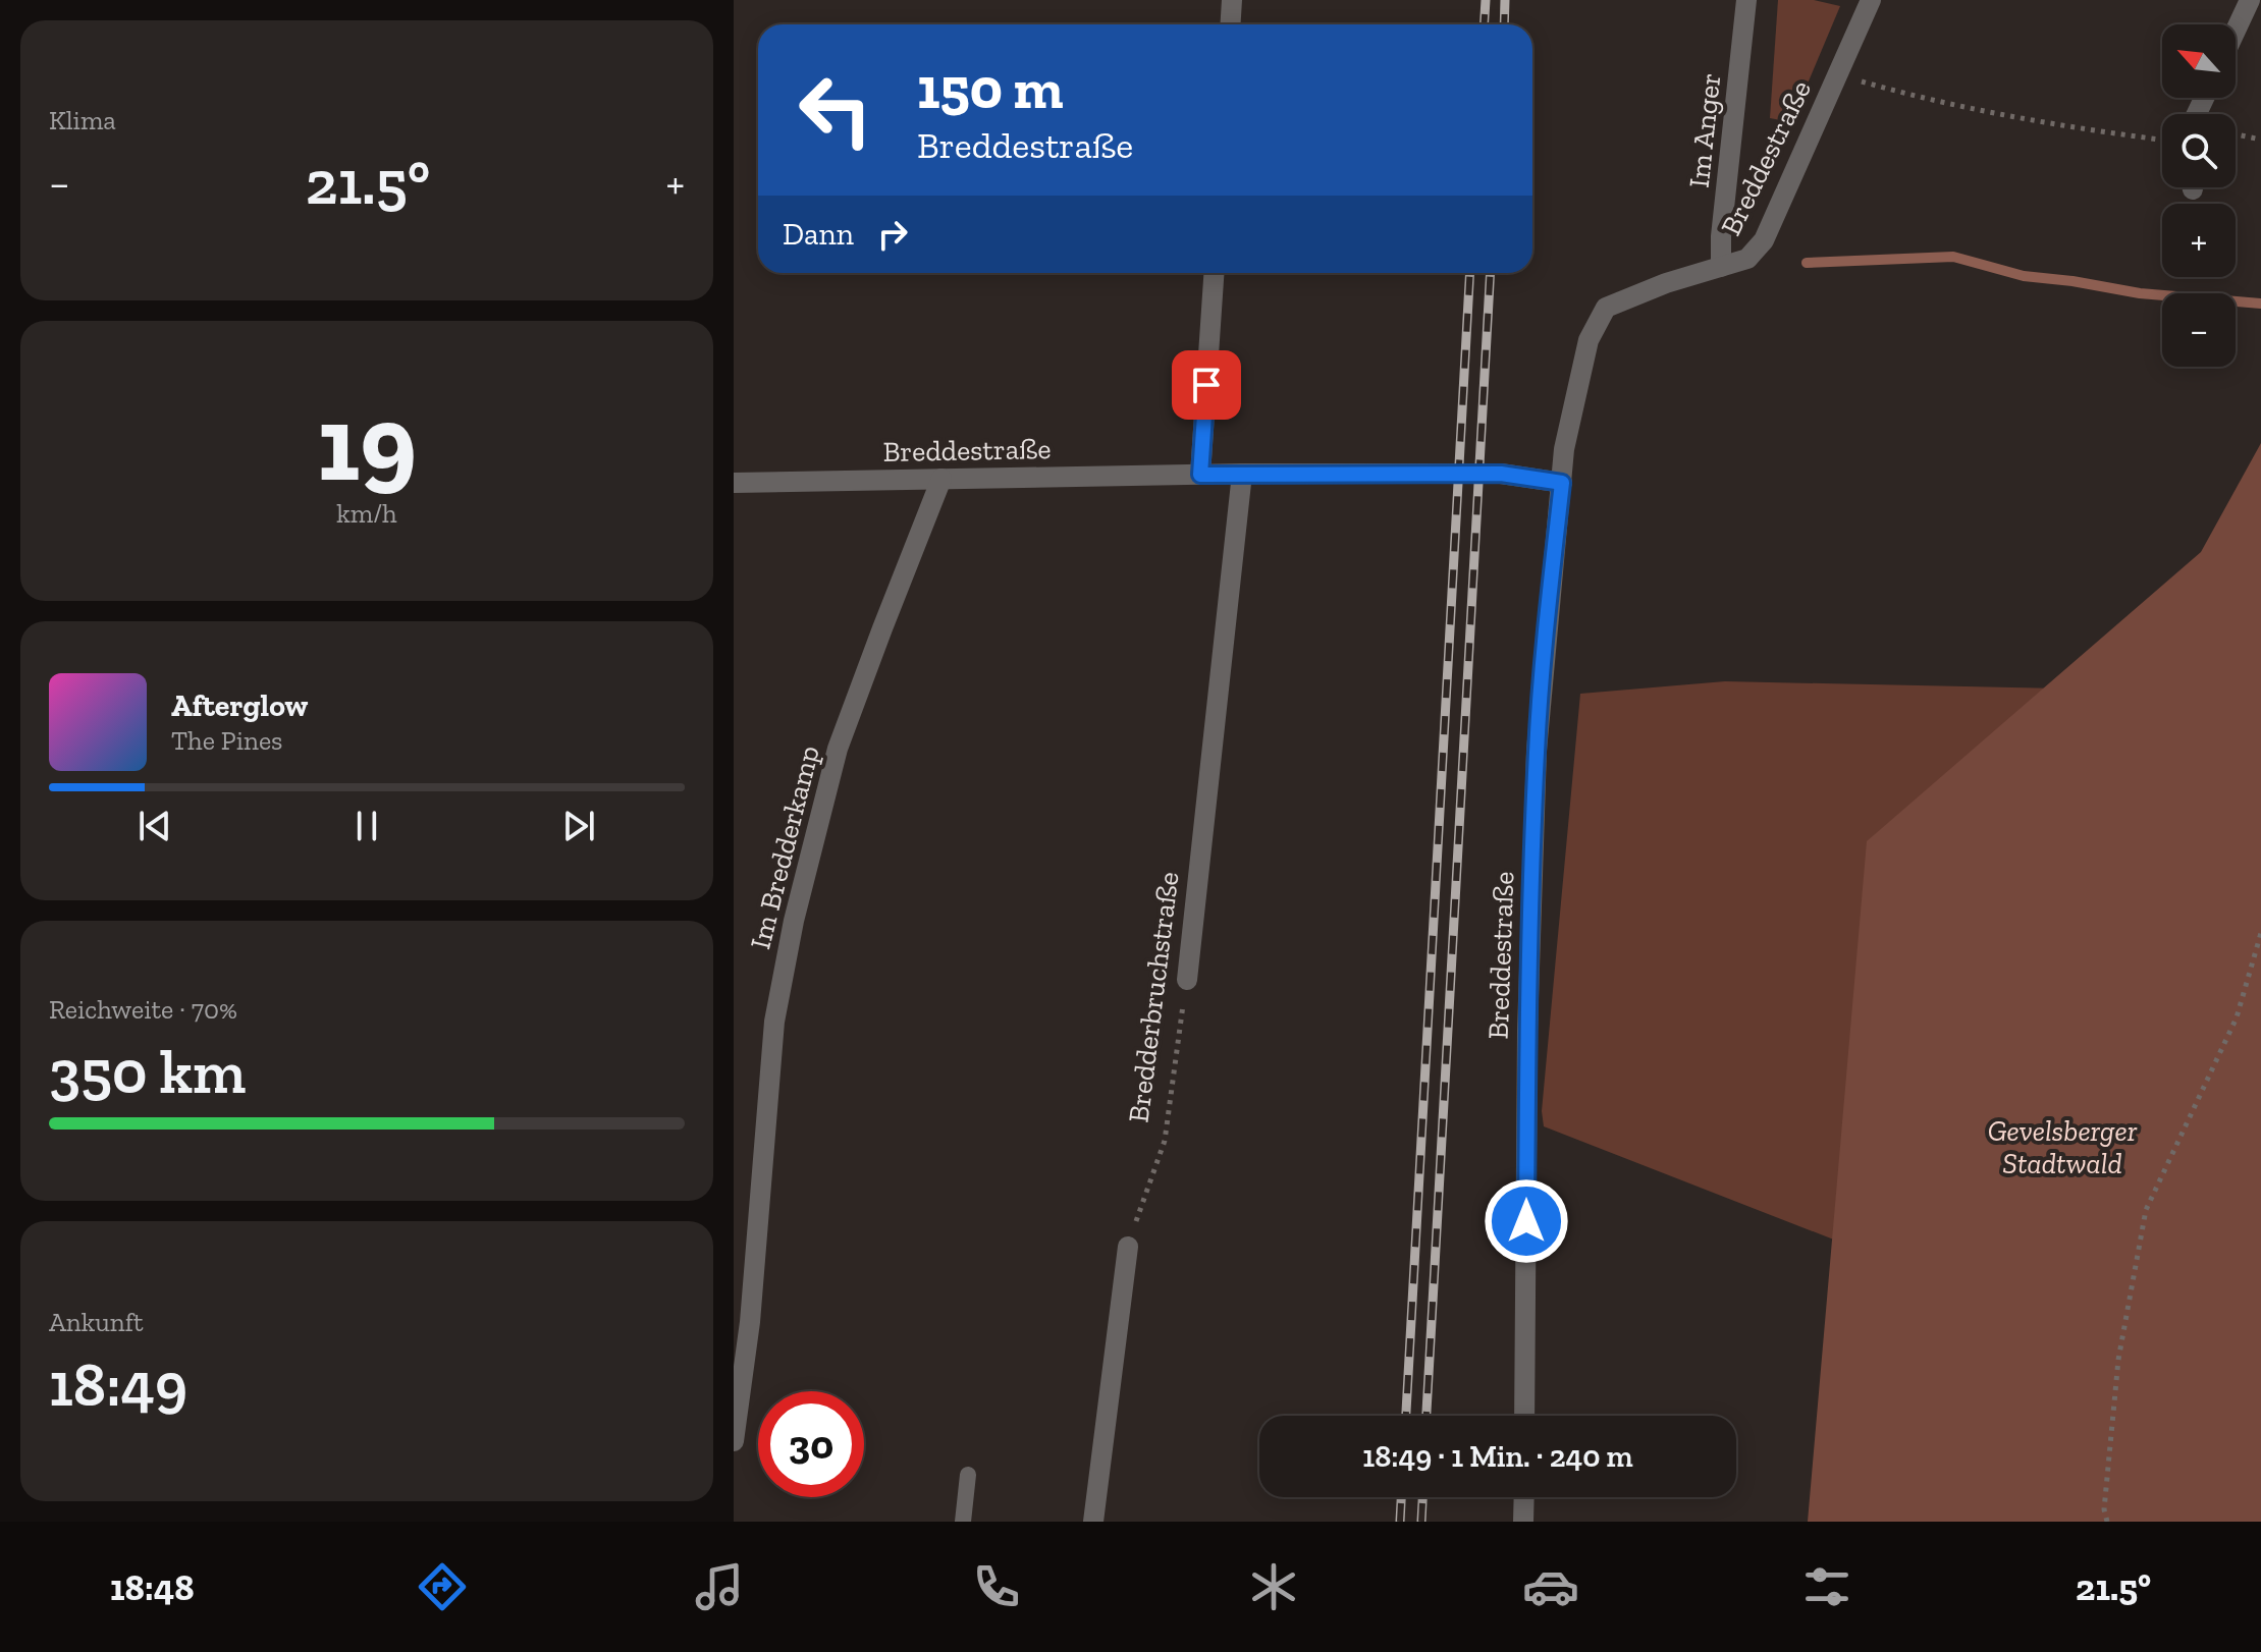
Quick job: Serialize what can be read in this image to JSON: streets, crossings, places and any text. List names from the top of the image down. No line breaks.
{"streets":{"street":["Im Anger","Breddestraße","Im Bredderkamp","Bredderbruchstraße"]},"crossings":[["Im Anger","Breddestraße"],["Breddestraße","Im Bredderkamp"],["Breddestraße","Bredderbruchstraße"]],"parks":["Gevelsberger Stadtwald"],"north":"top left","page":{"tile":["Klima",["19","km/h"],["Reichweite · 70%","350 km"],["Ankunft","18:49"]],"map_buttons":["+","−"],"turn":["150 m","Breddestraße"],"heat":["−","21.5°","+"],"then":"Dann","song":["Afterglow","The Pines"],"limit":"30","trip":"18:49 · 1 Min. · 240 m","tabs":["18:48","21.5°"]}}
